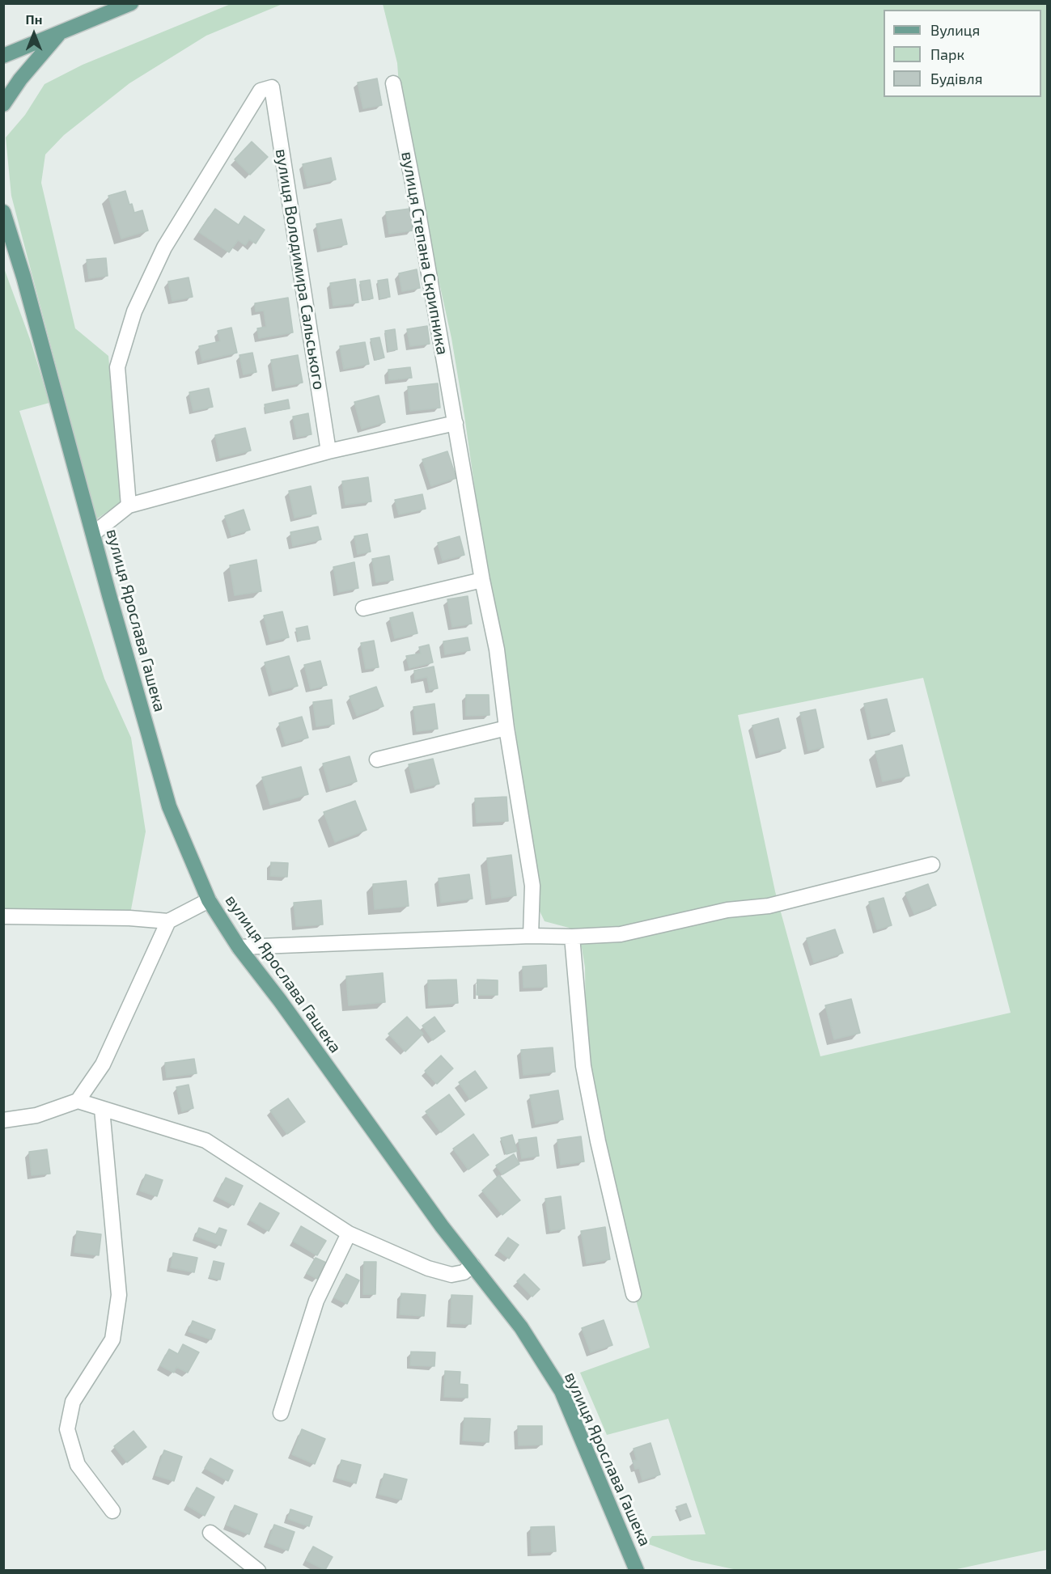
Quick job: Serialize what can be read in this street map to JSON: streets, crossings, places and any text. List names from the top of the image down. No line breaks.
{"streets":{"main road":["вулиця Ярослава Гашека"],"street":["вулиця Степана Скрипника","вулиця Володимира Сальського"]},"legend":["Вулиця","Парк","Будівля"],"north":"top"}
